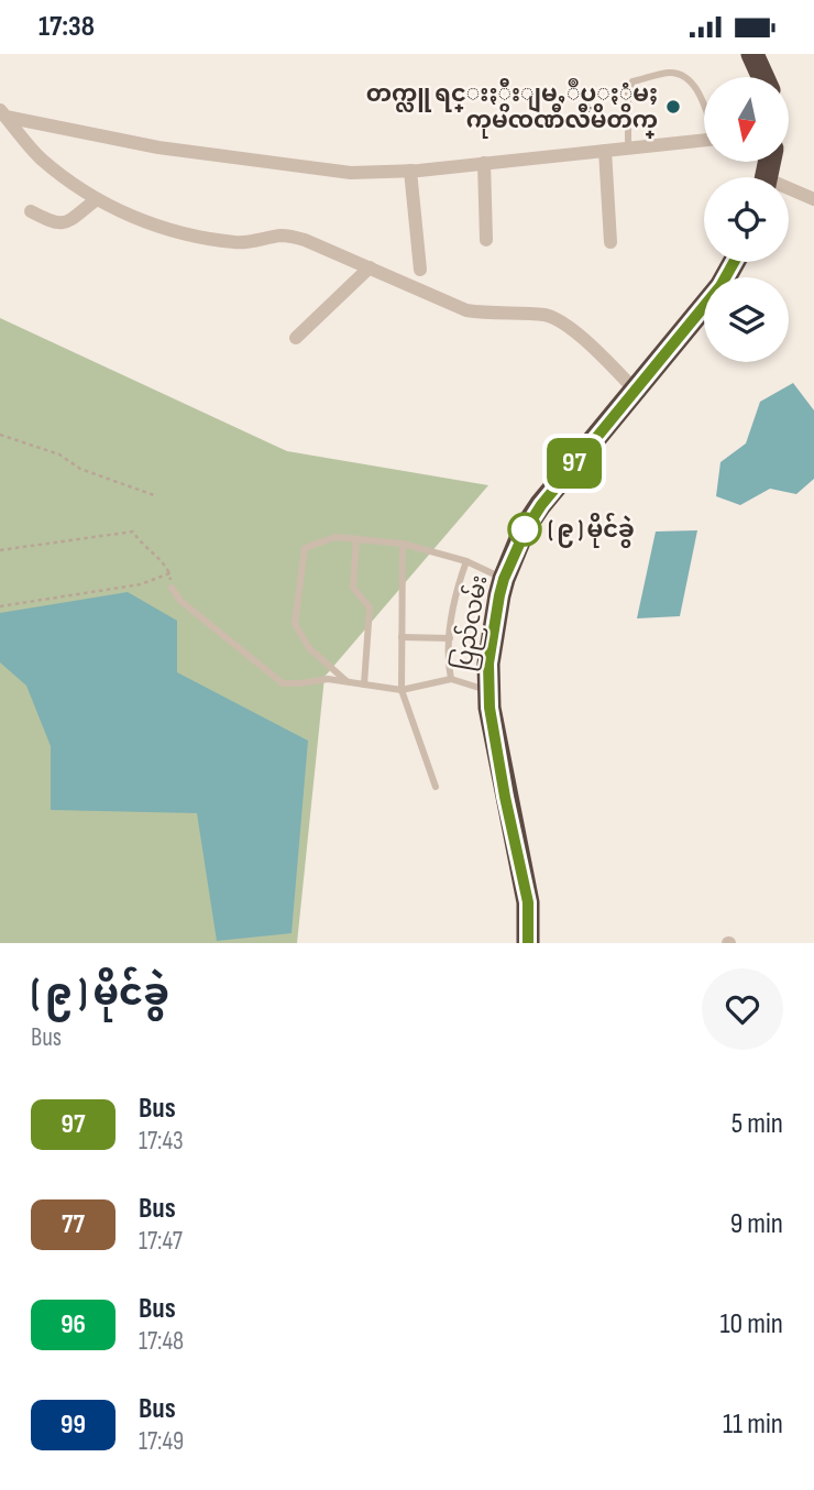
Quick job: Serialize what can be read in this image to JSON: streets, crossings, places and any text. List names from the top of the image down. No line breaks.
{"streets":{"highway":["ပြည်လမ်း"]},"places":["တက္လူ ရင္းႏွီးျမႇဳပ္ႏွံမႈ ကုမၸဏီလီမိတက္","( ၉ ) မိုင်ခွဲ"],"lines":["bus line 97"],"north":"bottom","page":{"status":"17:38","on_map":"97","heading":["( ၉ ) မိုင်ခွဲ","Bus"],"list":[{"mark":"97","name":"Bus","note":"17:43","value":"5 min"},{"mark":"77","name":"Bus","note":"17:47","value":"9 min"},{"mark":"96","name":"Bus","note":"17:48","value":"10 min"},{"mark":"99","name":"Bus","note":"17:49","value":"11 min"}]}}
